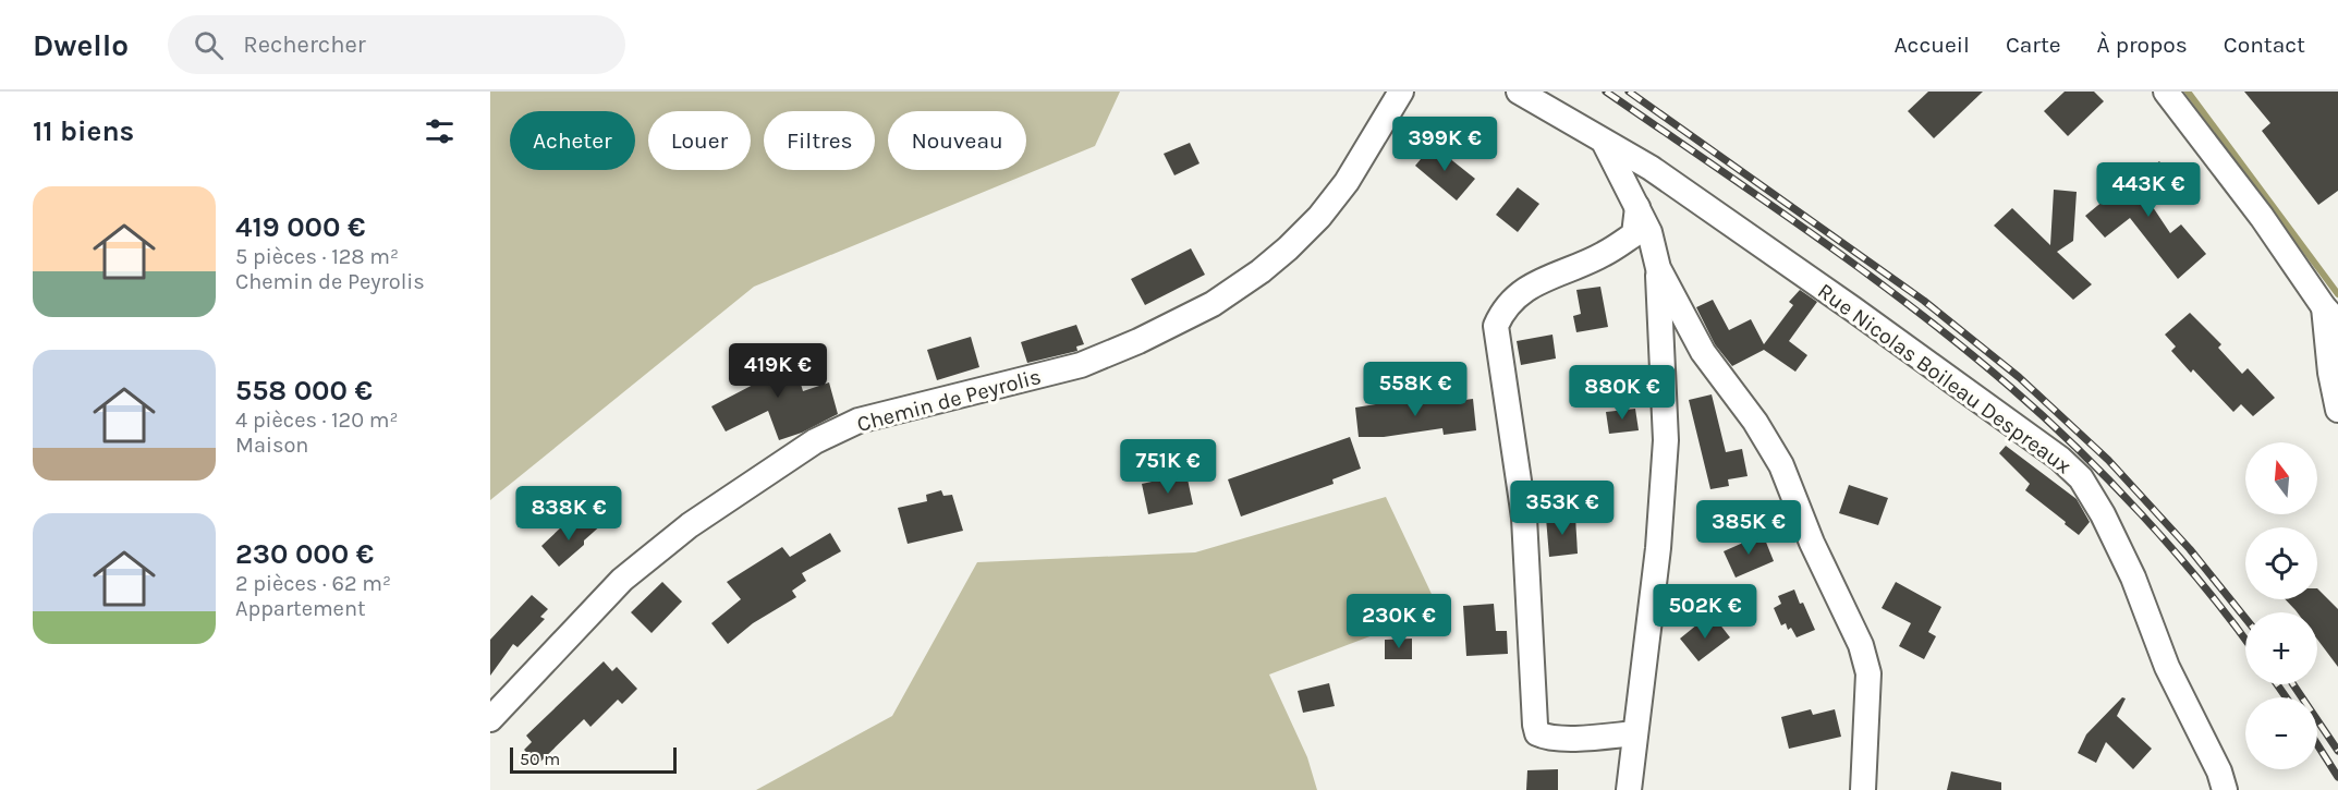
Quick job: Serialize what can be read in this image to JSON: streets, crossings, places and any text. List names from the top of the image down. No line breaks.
{"streets":{"street":["Rue Nicolas Boileau Despreaux","Chemin de Peyrolis"]},"scale_bar":"50 m","north":"top","page":{"header":"Dwello","search":"Rechercher","nav":["Accueil","Carte","À propos","Contact"],"heading":"11 biens","chip":["Acheter","Louer","Filtres","Nouveau"],"price":["399K €","443K €","419K €","558K €","880K €","751K €","353K €","838K €","385K €","502K €","230K €"],"list":[{"name":"419 000 €","note":"5 pièces · 128 m² · Chemin de Peyrolis"},{"name":"558 000 €","note":"4 pièces · 120 m² · Maison"},{"name":"230 000 €","note":"2 pièces · 62 m² · Appartement"}],"map_buttons":["+","−"],"scale":"50 m"}}
